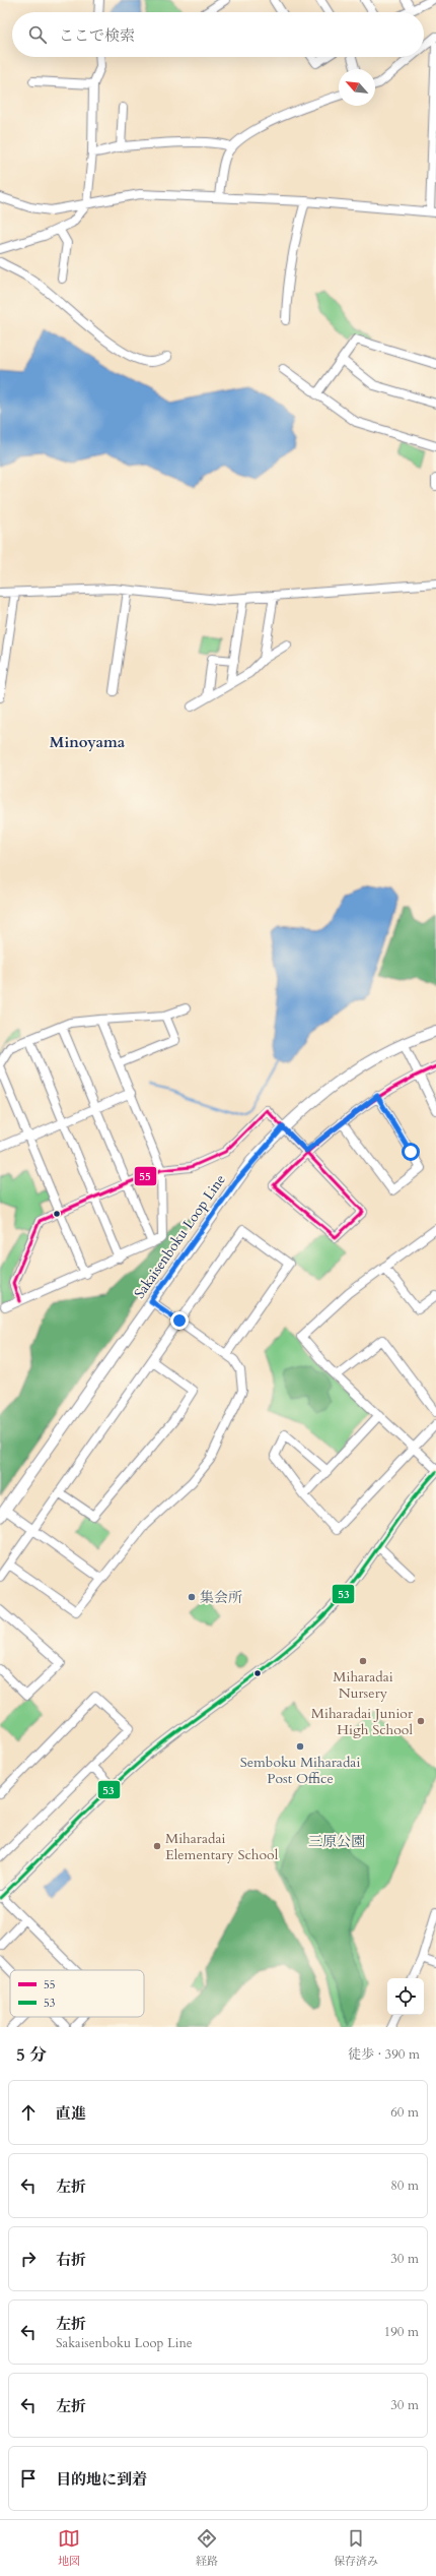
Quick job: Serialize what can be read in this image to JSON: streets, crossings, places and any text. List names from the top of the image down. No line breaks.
{"streets":{"main road":["Sakaisenboku Loop Line"]},"districts":["Minoyama"],"parks":["三原公園"],"places":["集会所","Miharadai Nursery","Miharadai Junior High School","Semboku Miharadai Post Office","Miharadai Elementary School"],"lines":["transit line 55","transit line 53"],"legend":["55","53"],"north":"top left","page":{"search":"ここで検索","heading":["5 分","徒歩 · 390 m"],"list":[["直進","60 m"],["左折","80 m"],["右折","30 m"],["左折","Sakaisenboku Loop Line","190 m"],["左折","30 m"],"目的地に到着"],"nav":["地図","経路","保存済み"]}}
